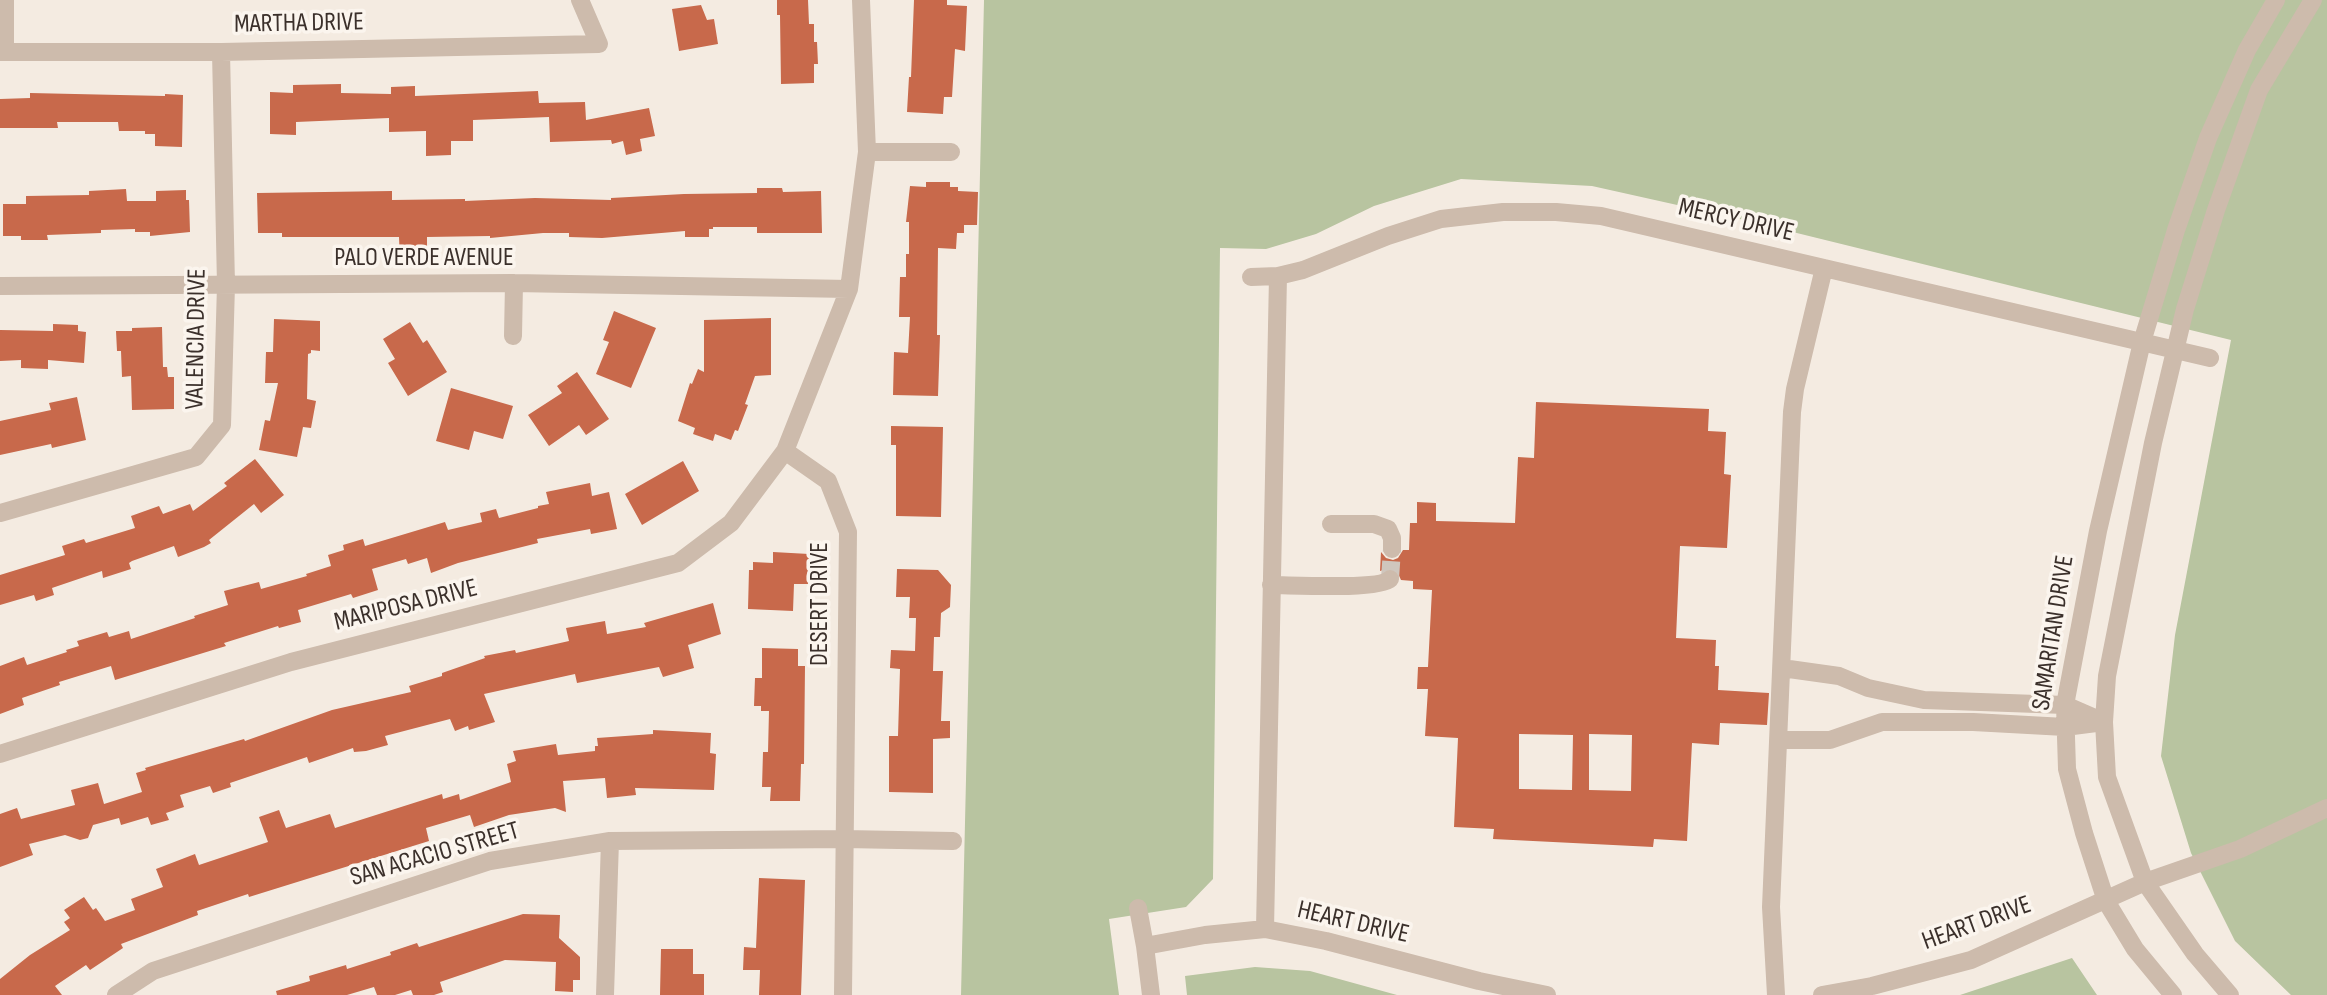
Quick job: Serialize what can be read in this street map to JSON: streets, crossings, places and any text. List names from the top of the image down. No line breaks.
{"streets":{"street":["MARTHA DRIVE","MERCY DRIVE","PALO VERDE AVENUE","VALENCIA DRIVE","DESERT DRIVE","MARIPOSA DRIVE","SAMARITAN DRIVE","SAN ACACIO STREET","HEART DRIVE"]},"crossings":[["MARTHA DRIVE","VALENCIA DRIVE"],["MERCY DRIVE","SAMARITAN DRIVE"],["PALO VERDE AVENUE","VALENCIA DRIVE"],["DESERT DRIVE","MARIPOSA DRIVE"],["DESERT DRIVE","SAN ACACIO STREET"],["SAMARITAN DRIVE","HEART DRIVE"]]}
